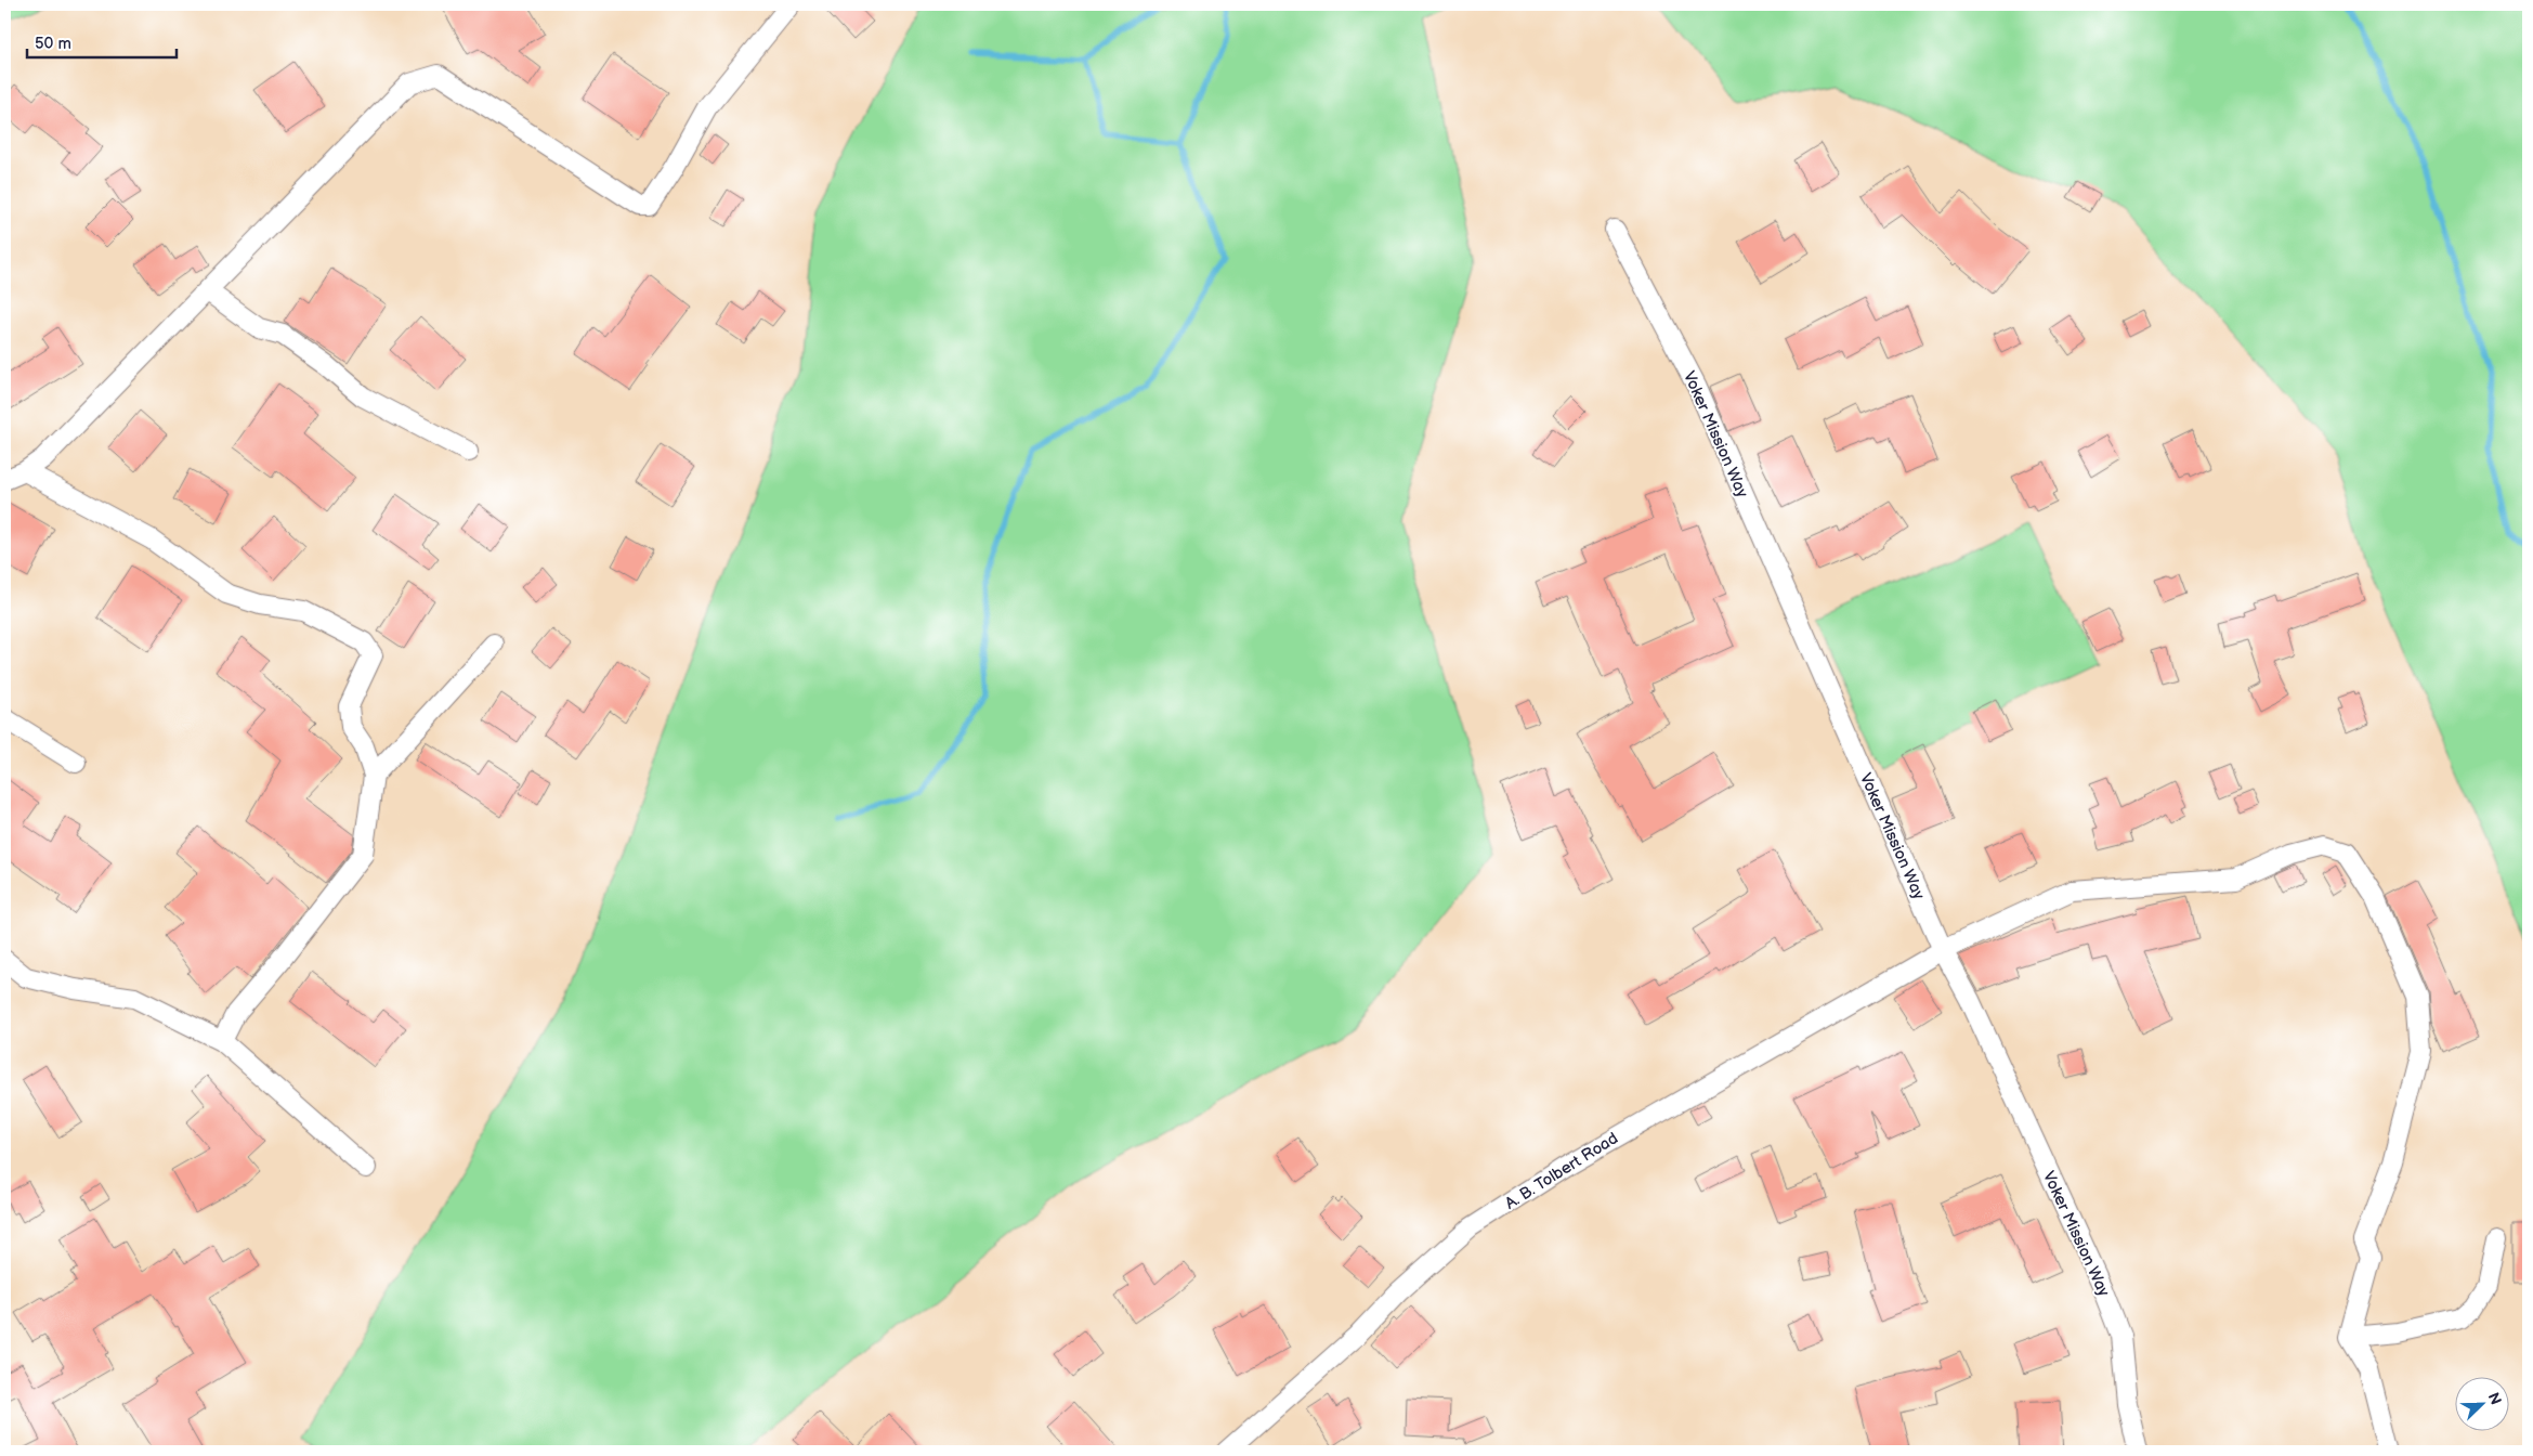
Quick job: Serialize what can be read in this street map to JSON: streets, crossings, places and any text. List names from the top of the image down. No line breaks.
{"streets":{"street":["Voker Mission Way","A. B. Tolbert Road"]},"crossings":[["Voker Mission Way","A. B. Tolbert Road"]],"scale_bar":"50 m","north":"top right"}
